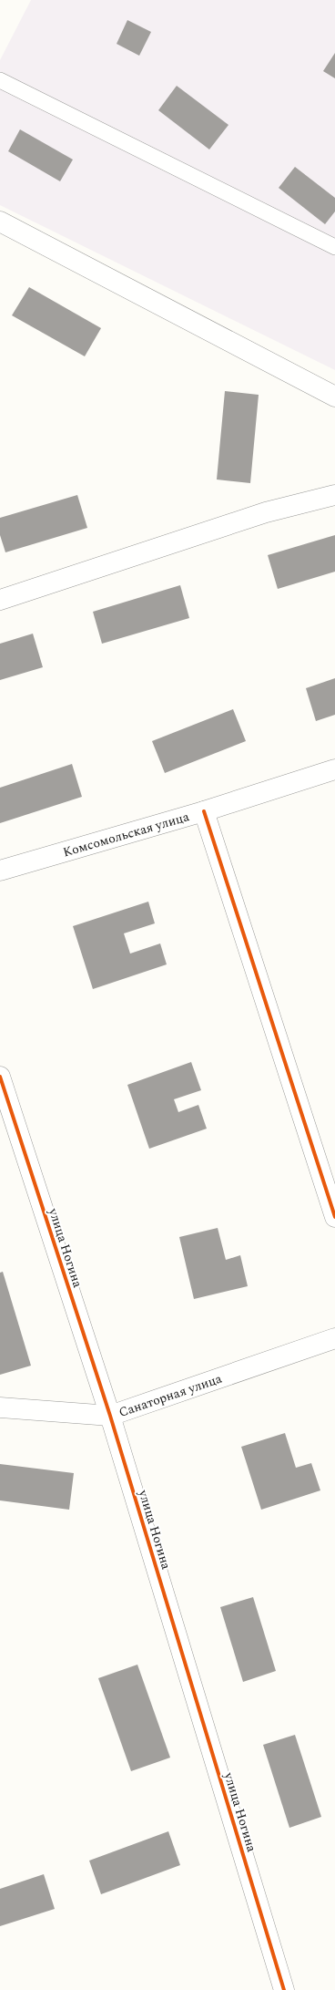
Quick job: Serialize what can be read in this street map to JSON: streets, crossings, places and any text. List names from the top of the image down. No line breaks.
{"streets":{"street":["Комсомольская улица","улица Ногина","Санаторная улица"]},"crossings":[["улица Ногина","Санаторная улица"]]}
